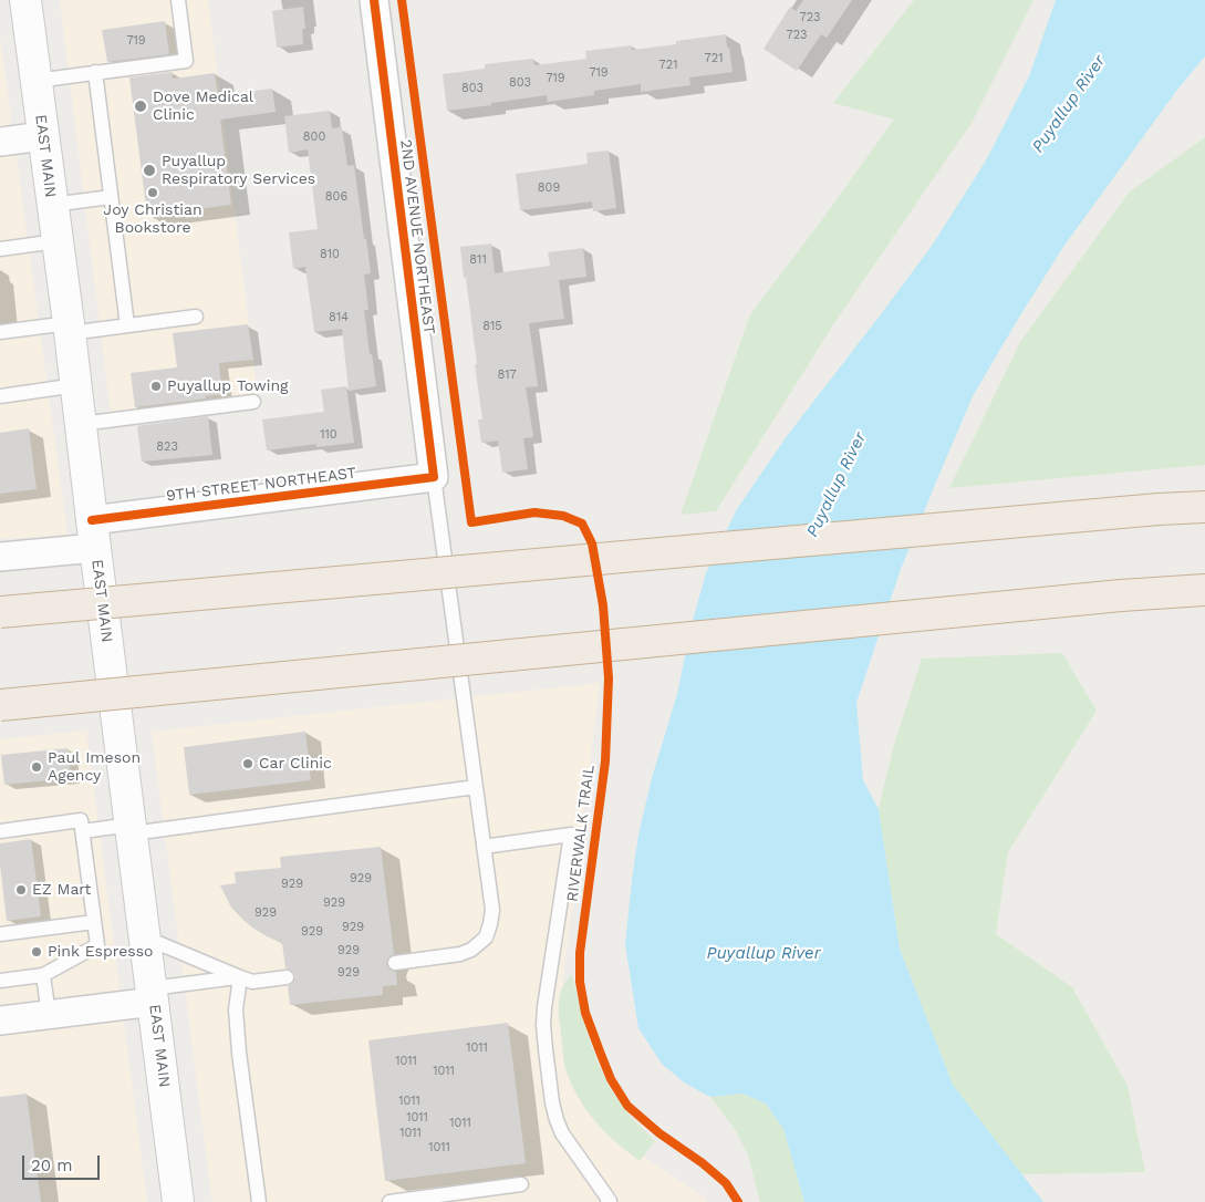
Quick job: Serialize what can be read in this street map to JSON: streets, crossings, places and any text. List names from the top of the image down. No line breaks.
{"streets":{"main road":["EAST MAIN"],"street":["2ND AVENUE NORTHEAST","9TH STREET NORTHEAST"],"cycle path":["RIVERWALK TRAIL"]},"crossings":[["EAST MAIN","9TH STREET NORTHEAST"],["2ND AVENUE NORTHEAST","9TH STREET NORTHEAST"]],"water":["Puyallup River"],"places":["Dove Medical Clinic","Puyallup Respiratory Services","Joy Christian Bookstore","Puyallup Towing","Car Clinic","Paul Imeson Agency","EZ Mart","Pink Espresso"],"house_numbers":["723","723","719","721","721","719","719","803","803","800","809","806","810","811","814","815","817","110","823","929","929","929","929","929","929","929","929","1011","1011","1011","1011","1011","1011","1011","1011"],"scale_bar":"20 m"}
